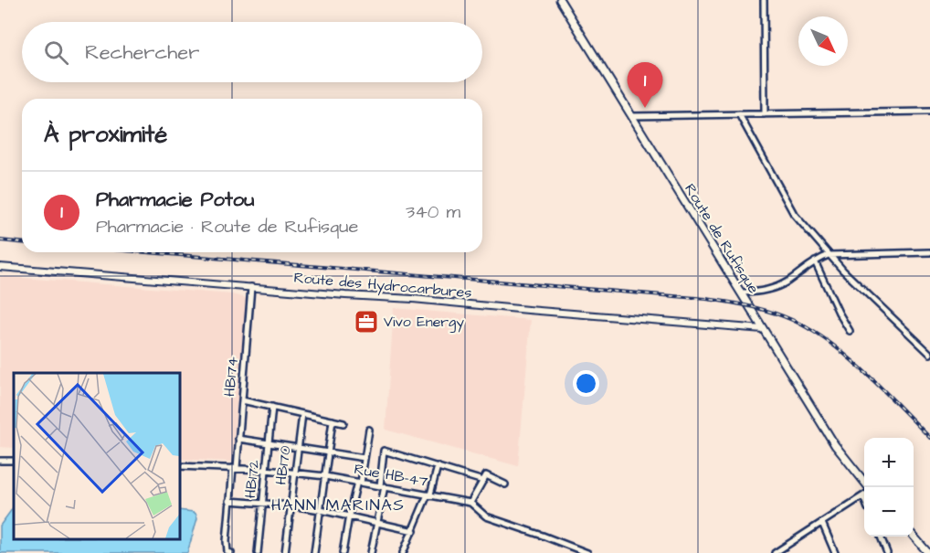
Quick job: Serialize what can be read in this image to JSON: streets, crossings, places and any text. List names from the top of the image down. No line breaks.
{"streets":{"main road":["Route de Rufisque"],"street":["Route des Hydrocarbures","HB174","HB170","Rue HB-47","HB172"]},"crossings":[["Route de Rufisque","Route des Hydrocarbures"],["Route des Hydrocarbures","HB174"],["HB174","Rue HB-47"],["HB170","Rue HB-47"],["Rue HB-47","HB172"]],"districts":["HANN MARINAS"],"places":{"office":["Vivo Energy"]},"north":"bottom right","page":{"search":"Rechercher","pins":"1","heading":"À proximité","list":[{"mark":"1","name":"Pharmacie Potou","note":"Pharmacie · Route de Rufisque","value":"340 m"}],"map_buttons":["+","−"]}}
